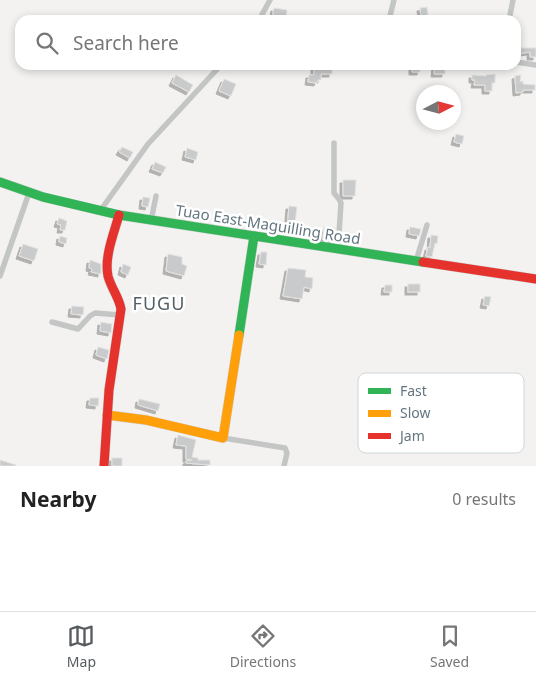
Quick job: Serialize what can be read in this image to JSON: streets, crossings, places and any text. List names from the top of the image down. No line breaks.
{"streets":{"street":["Tuao East-Maguilling Road"]},"districts":["FUGU"],"legend":["Fast","Slow","Jam"],"north":"right","page":{"search":"Search here","heading":["Nearby","0 results"],"nav":["Map","Directions","Saved"]}}
